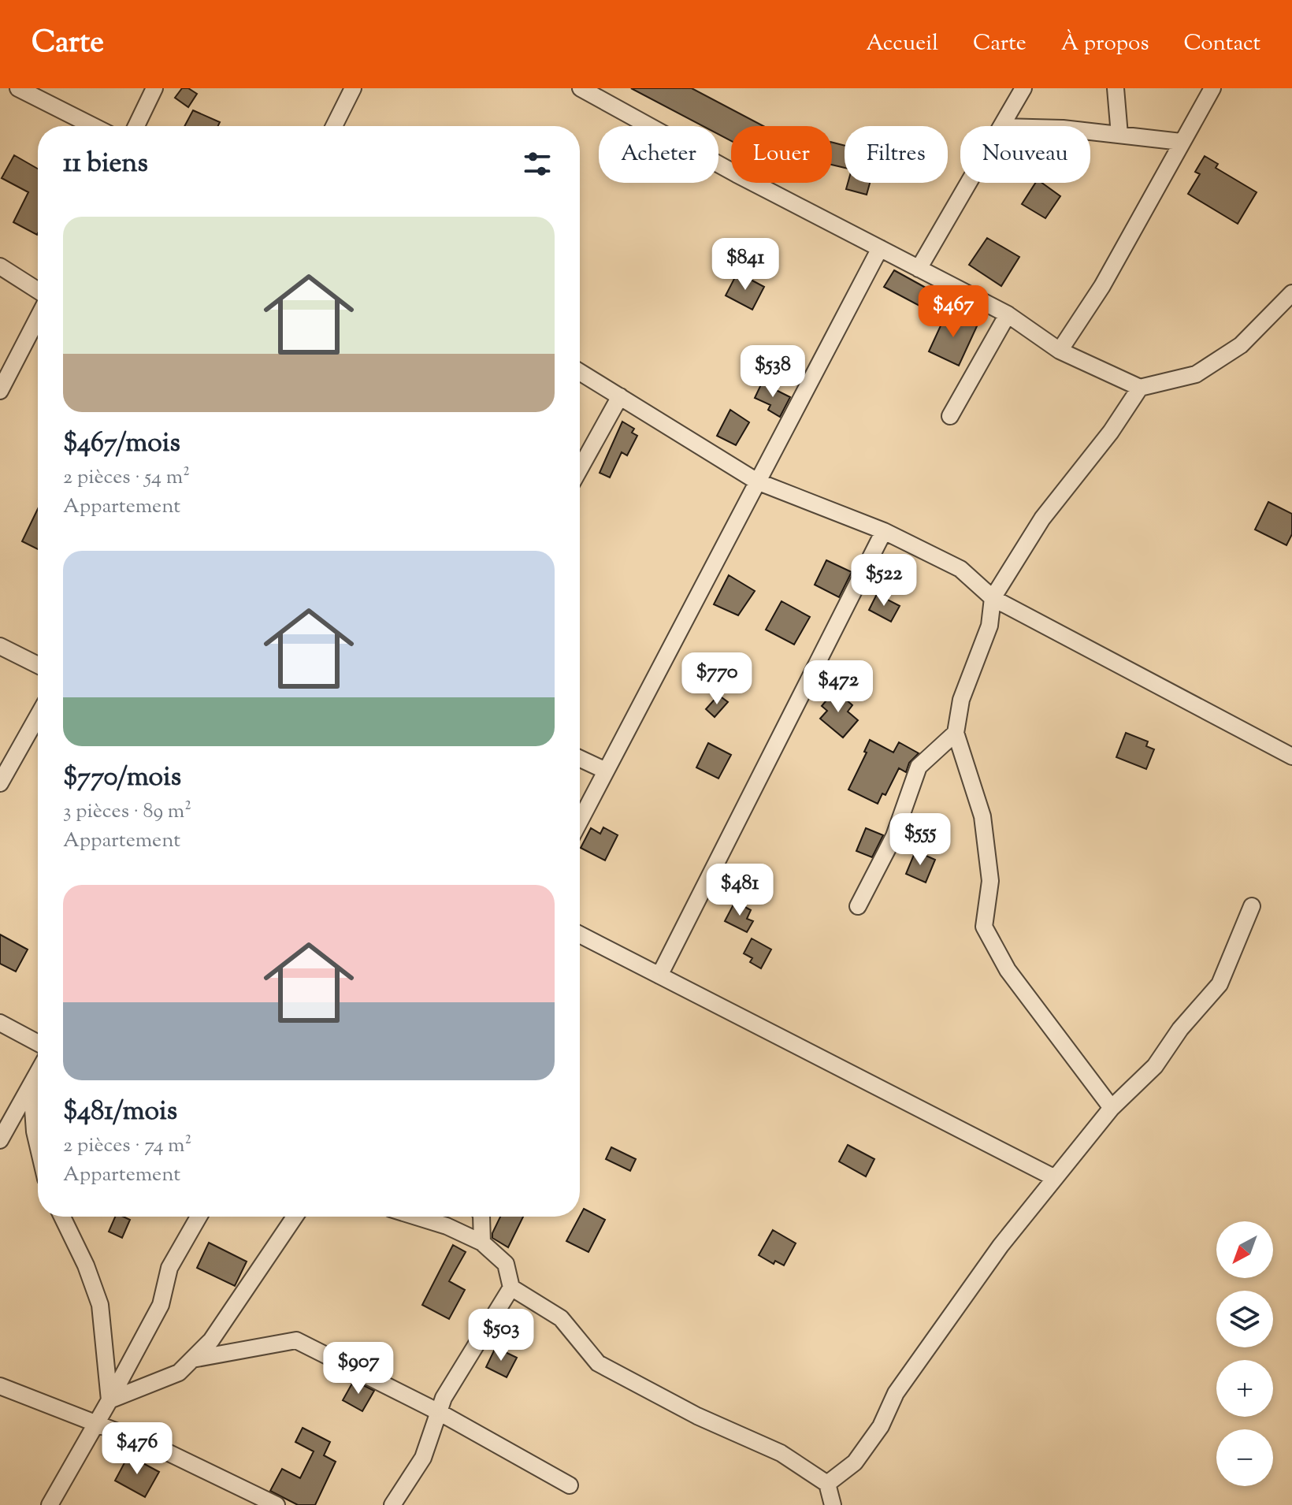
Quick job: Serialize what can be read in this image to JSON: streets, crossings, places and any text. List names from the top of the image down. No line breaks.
{"north":"bottom left","page":{"header":"Carte","nav":["Accueil","Carte","À propos","Contact"],"chip":["Acheter","Louer","Filtres","Nouveau"],"heading":"11 biens","list":[{"name":"$467/mois","note":"2 pièces · 54 m² · Appartement"},{"name":"$770/mois","note":"3 pièces · 89 m² · Appartement"},{"name":"$481/mois","note":"2 pièces · 74 m² · Appartement"}],"price":["$841","$467","$538","$522","$770","$472","$555","$481","$503","$907","$476"],"map_buttons":["+","−"]}}
